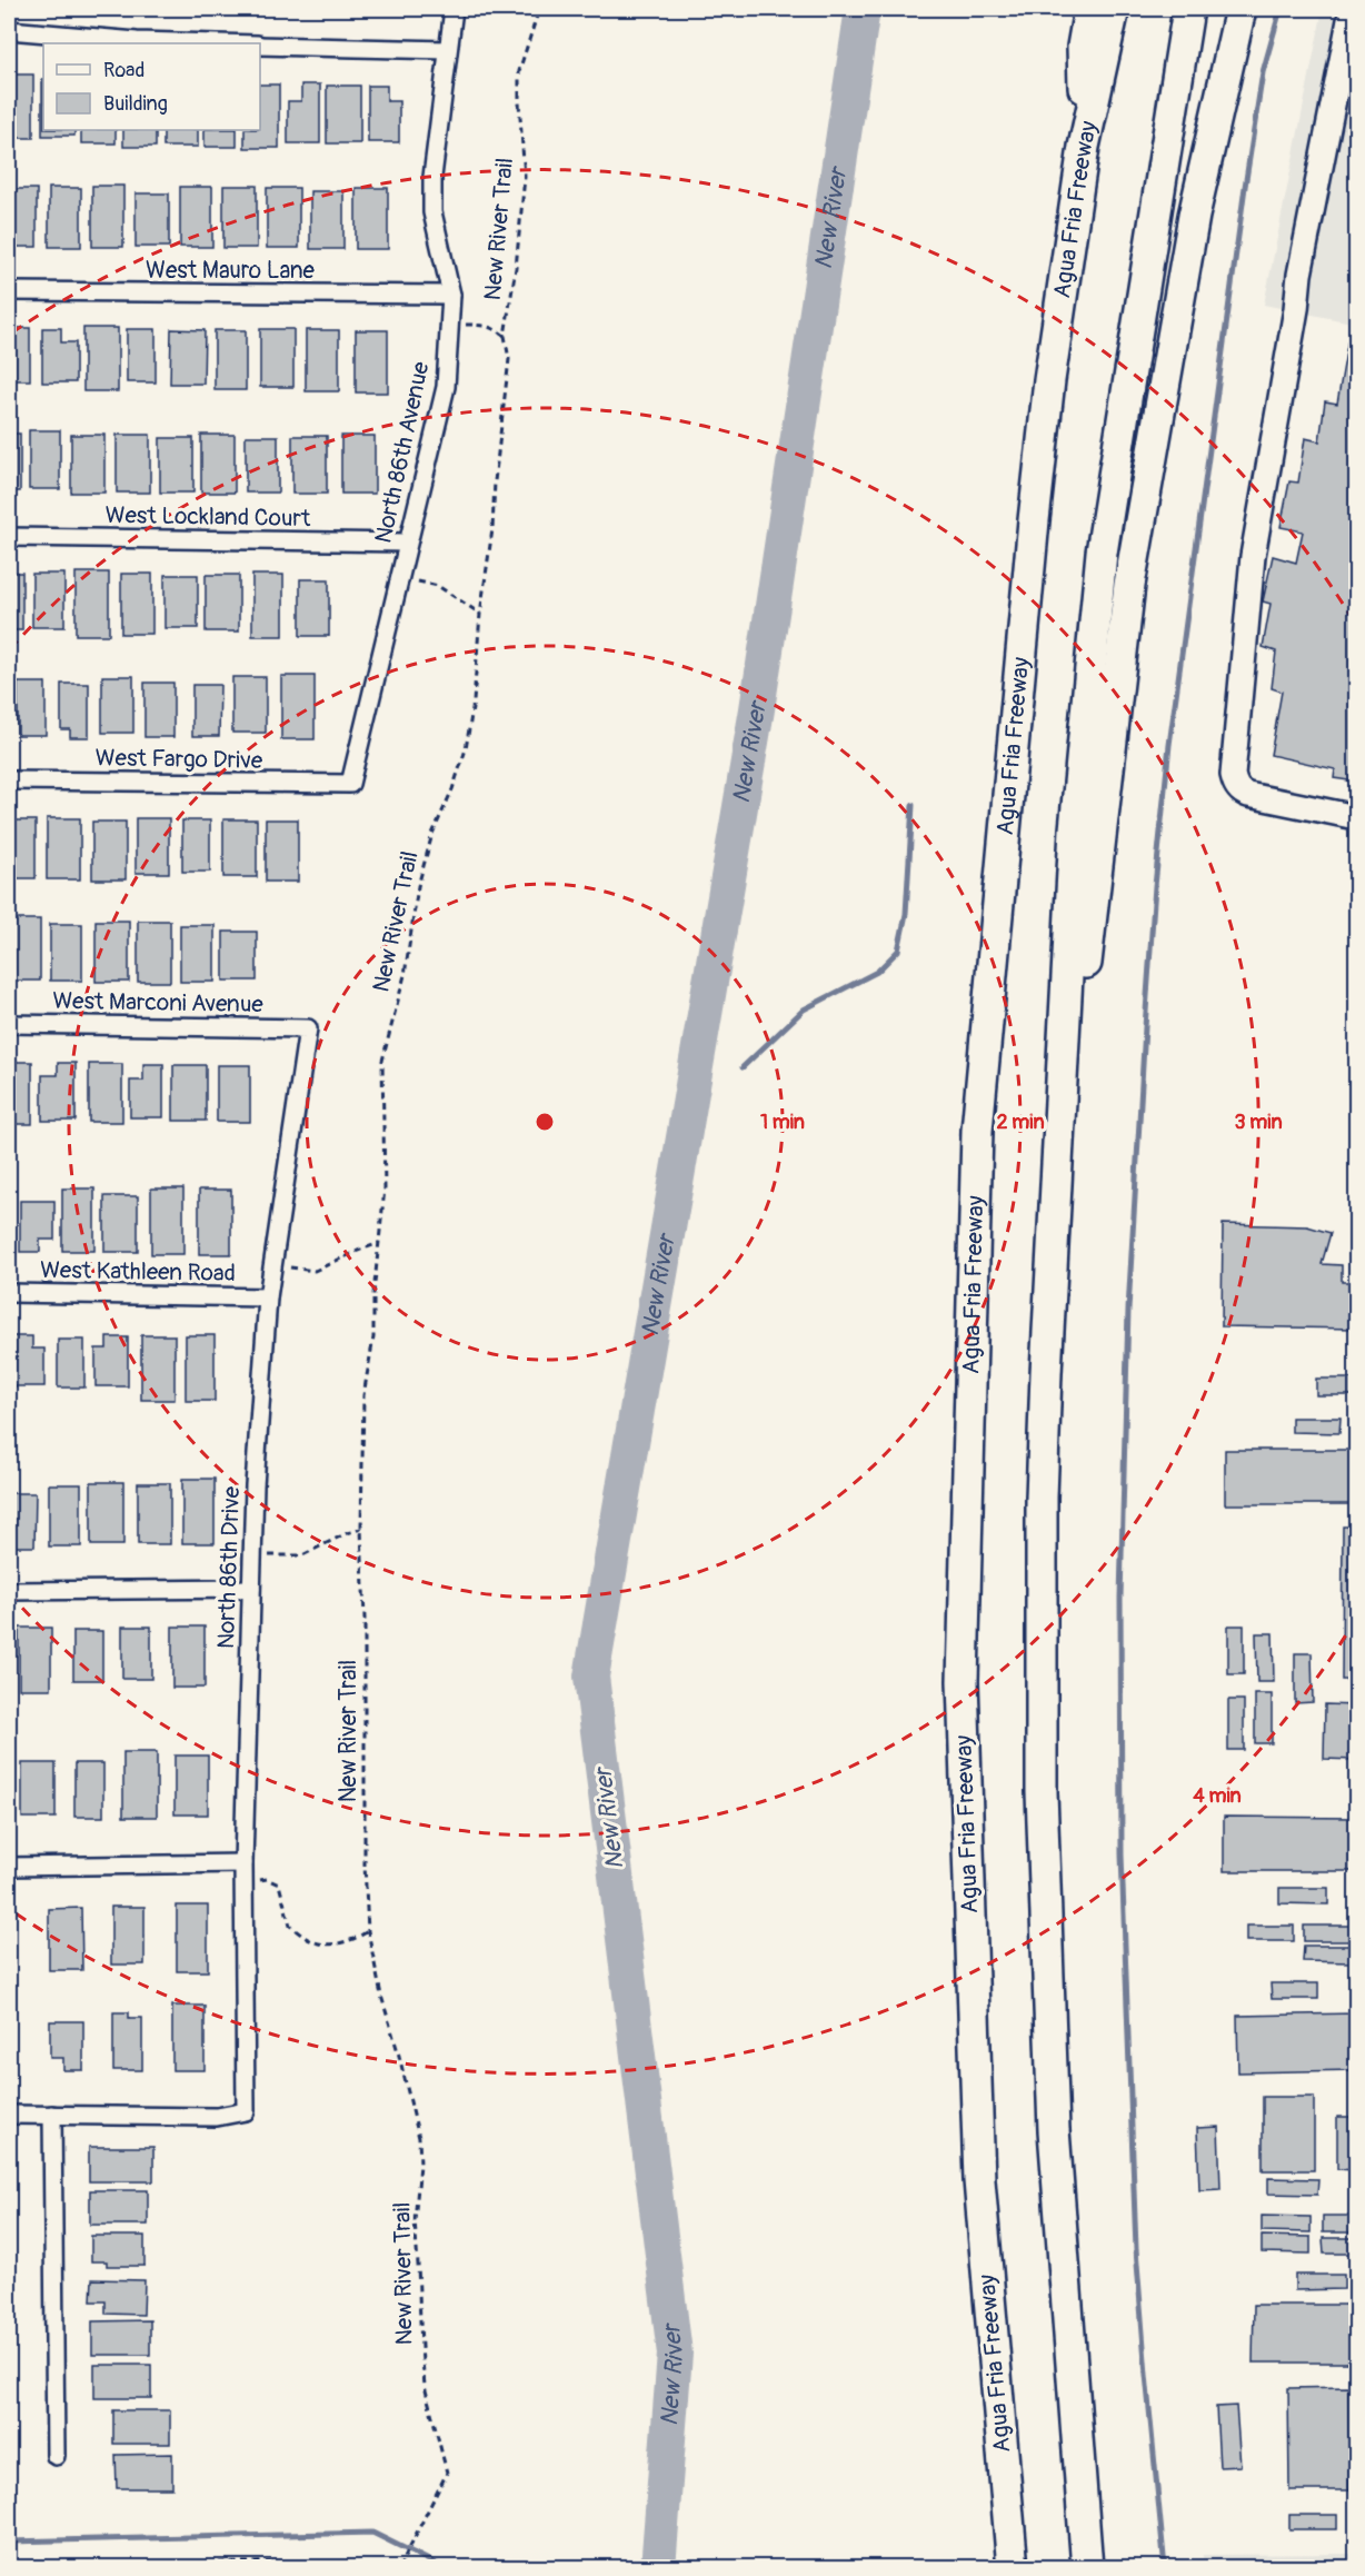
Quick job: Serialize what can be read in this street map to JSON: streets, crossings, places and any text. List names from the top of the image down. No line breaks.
{"streets":{"highway":["Agua Fria Freeway"],"street":["West Mauro Lane","North 86th Avenue","West Lockland Court","West Fargo Drive","West Marconi Avenue","West Kathleen Road","North 86th Drive"],"path":["New River Trail"]},"crossings":[["New River Trail","North 86th Avenue"],["West Mauro Lane","North 86th Avenue"],["North 86th Avenue","West Lockland Court"],["North 86th Avenue","West Fargo Drive"],["West Marconi Avenue","North 86th Drive"],["West Kathleen Road","North 86th Drive"]],"water":["New River"],"legend":["Road","Building"],"rings":["1 min","2 min","3 min","4 min"]}
